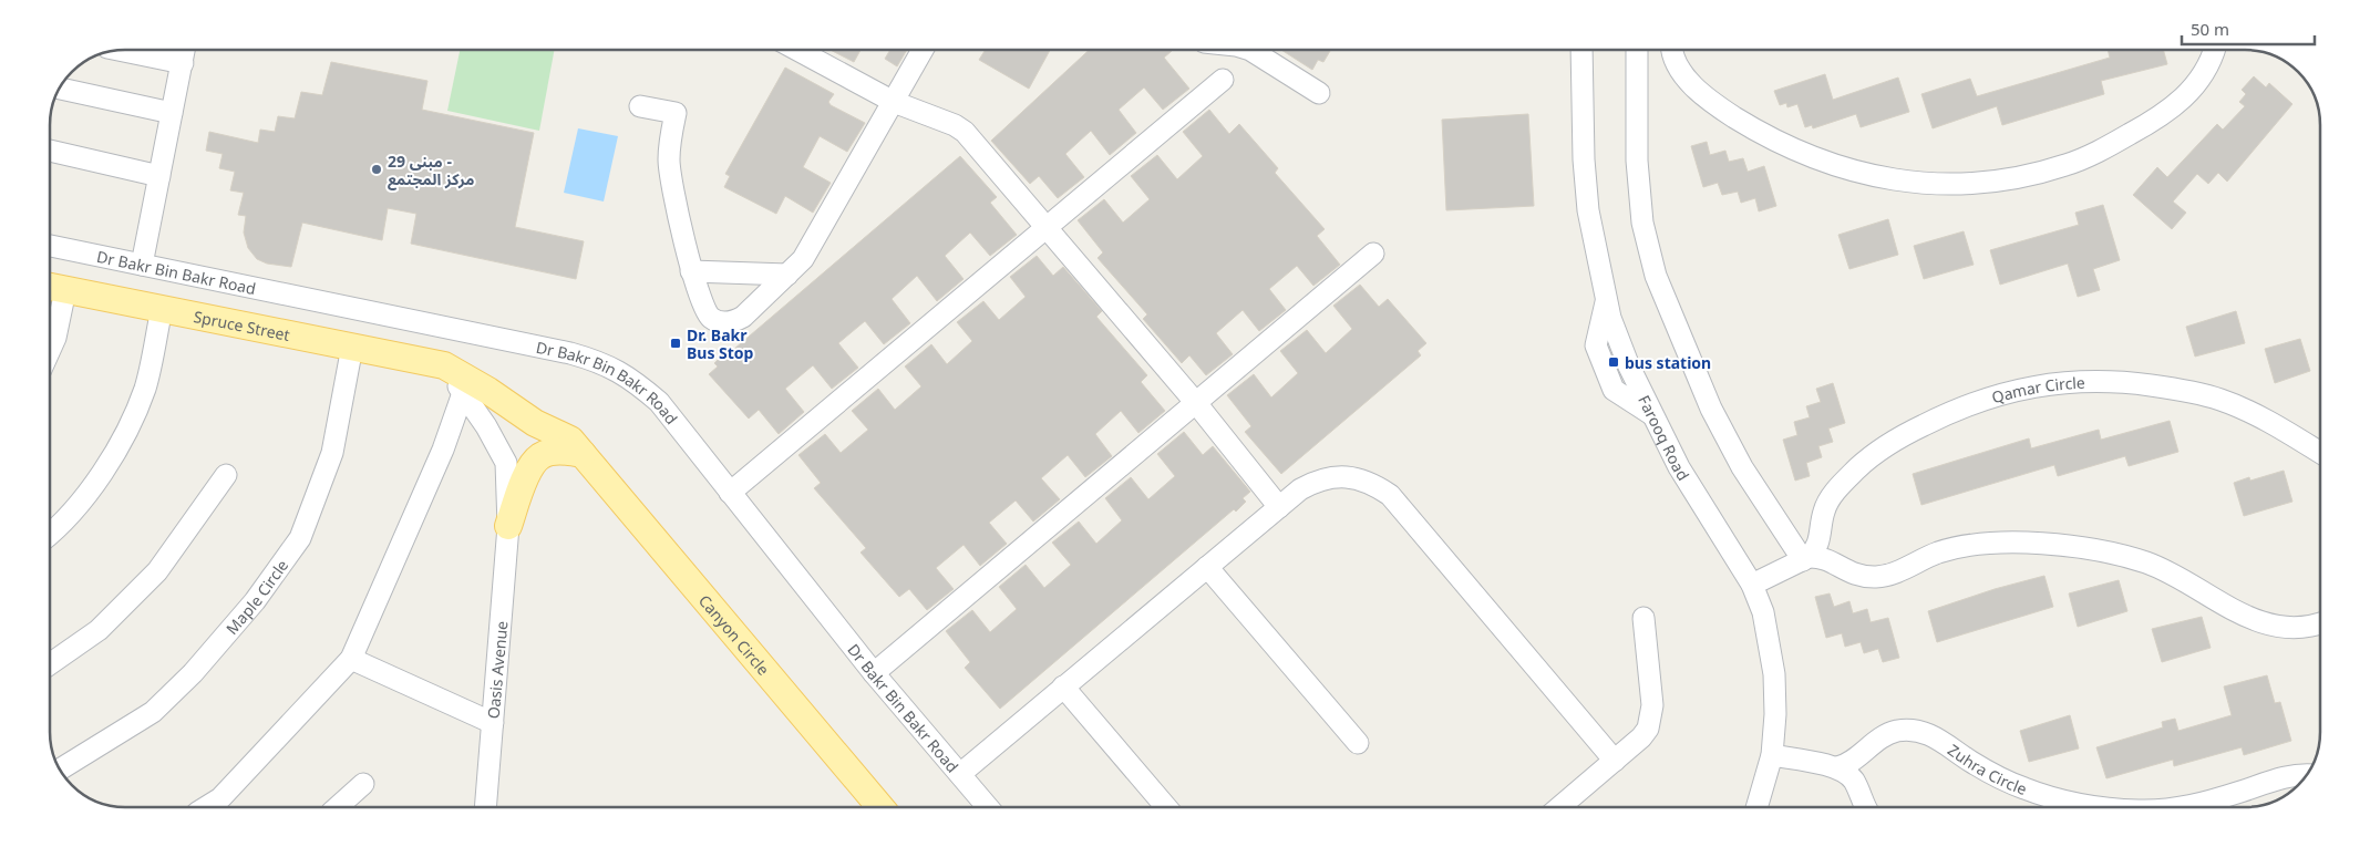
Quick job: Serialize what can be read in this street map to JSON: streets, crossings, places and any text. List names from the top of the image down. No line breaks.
{"streets":{"main road":["Spruce Street","Canyon Circle","Oasis Avenue"],"street":["Dr Bakr Bin Bakr Road","Qamar Circle","Farooq Road","Maple Circle","Zuhra Circle"]},"crossings":[["Spruce Street","Maple Circle"],["Spruce Street","Canyon Circle"],["Spruce Street","Oasis Avenue"],["Canyon Circle","Oasis Avenue"]],"places":{"other":["مبنى 29 - مركز المجتمع"],"transit":["Dr. Bakr Bus Stop","bus station"]},"scale_bar":"50 m"}
